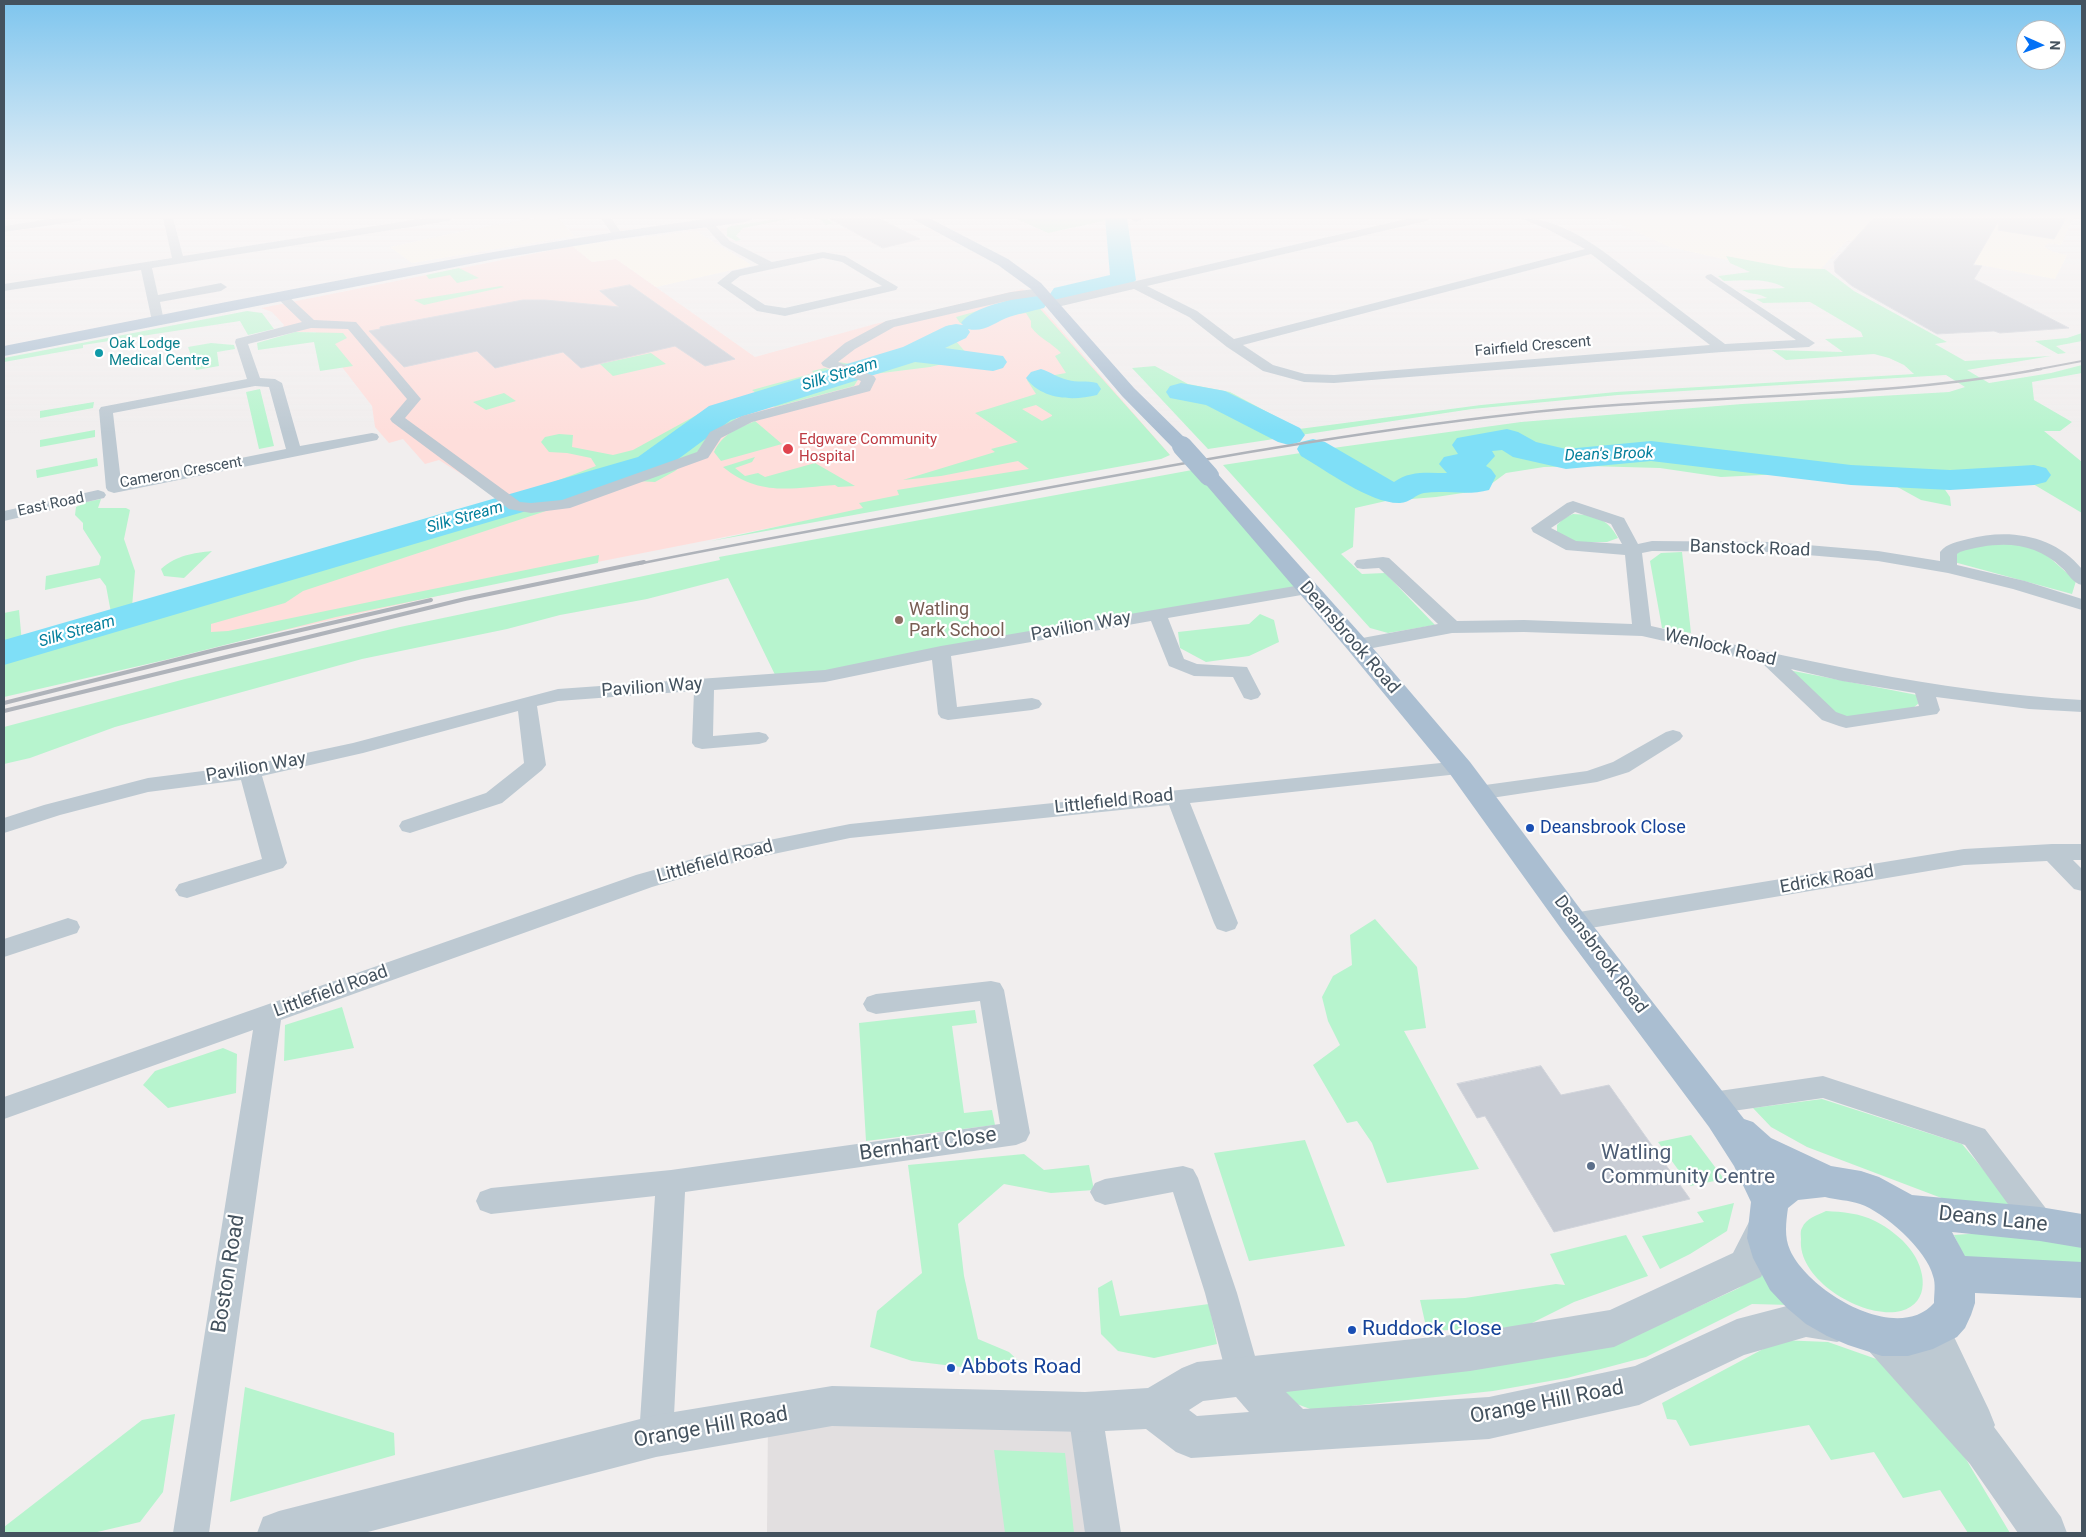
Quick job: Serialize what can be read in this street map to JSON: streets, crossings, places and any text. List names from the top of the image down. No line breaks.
{"streets":{"main road":["Deansbrook Road","Deans Lane"],"street":["Fairfield Crescent","Cameron Crescent","East Road","Banstock Road","Pavilion Way","Wenlock Road","Littlefield Road","Edrick Road","Bernhart Close","Boston Road","Orange Hill Road"]},"crossings":[["Pavilion Way","Deansbrook Road"],["Deansbrook Road","Wenlock Road"],["Deansbrook Road","Littlefield Road"],["Deansbrook Road","Edrick Road"],["Deansbrook Road","Deans Lane"],["Deansbrook Road","Orange Hill Road"],["Littlefield Road","Boston Road"],["Deans Lane","Orange Hill Road"]],"water":["Silk Stream","Dean's Brook"],"places":["Oak Lodge Medical Centre","Edgware Community Hospital","Watling Park School","Deansbrook Close","Watling Community Centre","Ruddock Close","Abbots Road"],"north":"right"}
